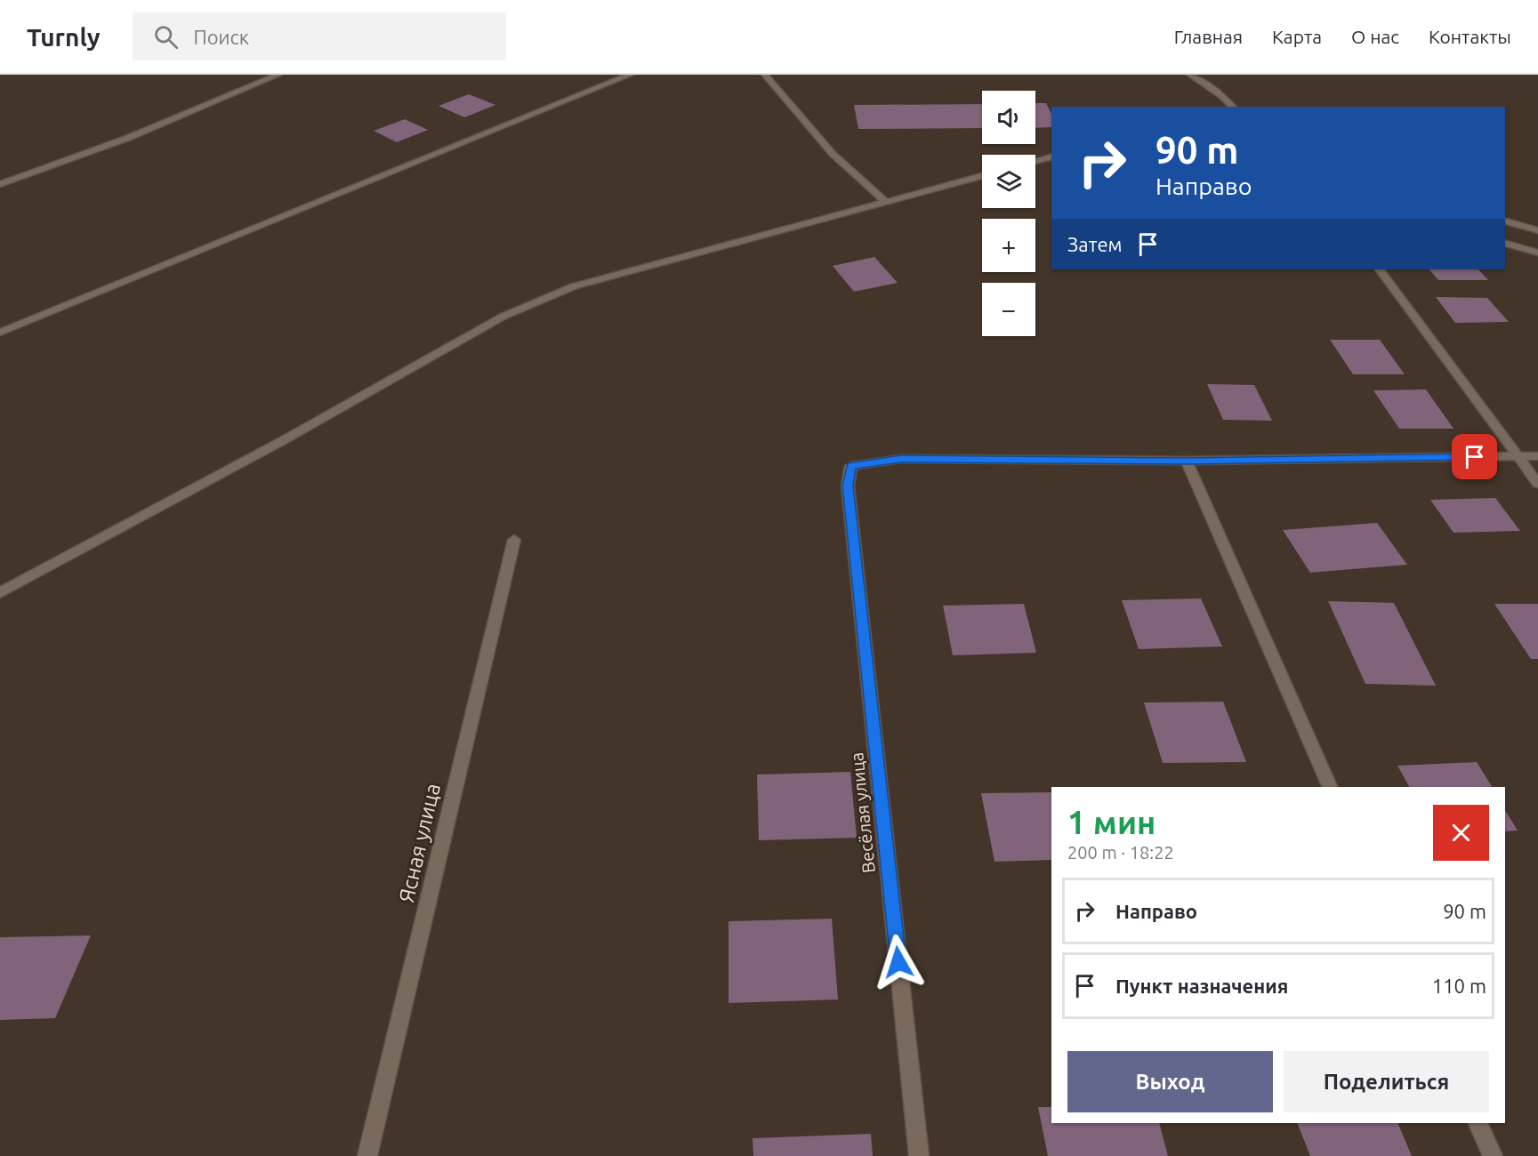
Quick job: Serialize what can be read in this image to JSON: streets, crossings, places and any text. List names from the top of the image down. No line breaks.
{"streets":{"street":["Весёлая улица","Ясная улица"]},"page":{"header":"Turnly","search":"Поиск","nav":["Главная","Карта","О нас","Контакты"],"map_buttons":["+","−"],"turn":["90 m","Направо"],"then":"Затем","heading":["1 мин","200 m · 18:22"],"list":[{"name":"Направо","value":"90 m"},{"name":"Пункт назначения","value":"110 m"}],"buttons":["Выход","Поделиться"]}}
